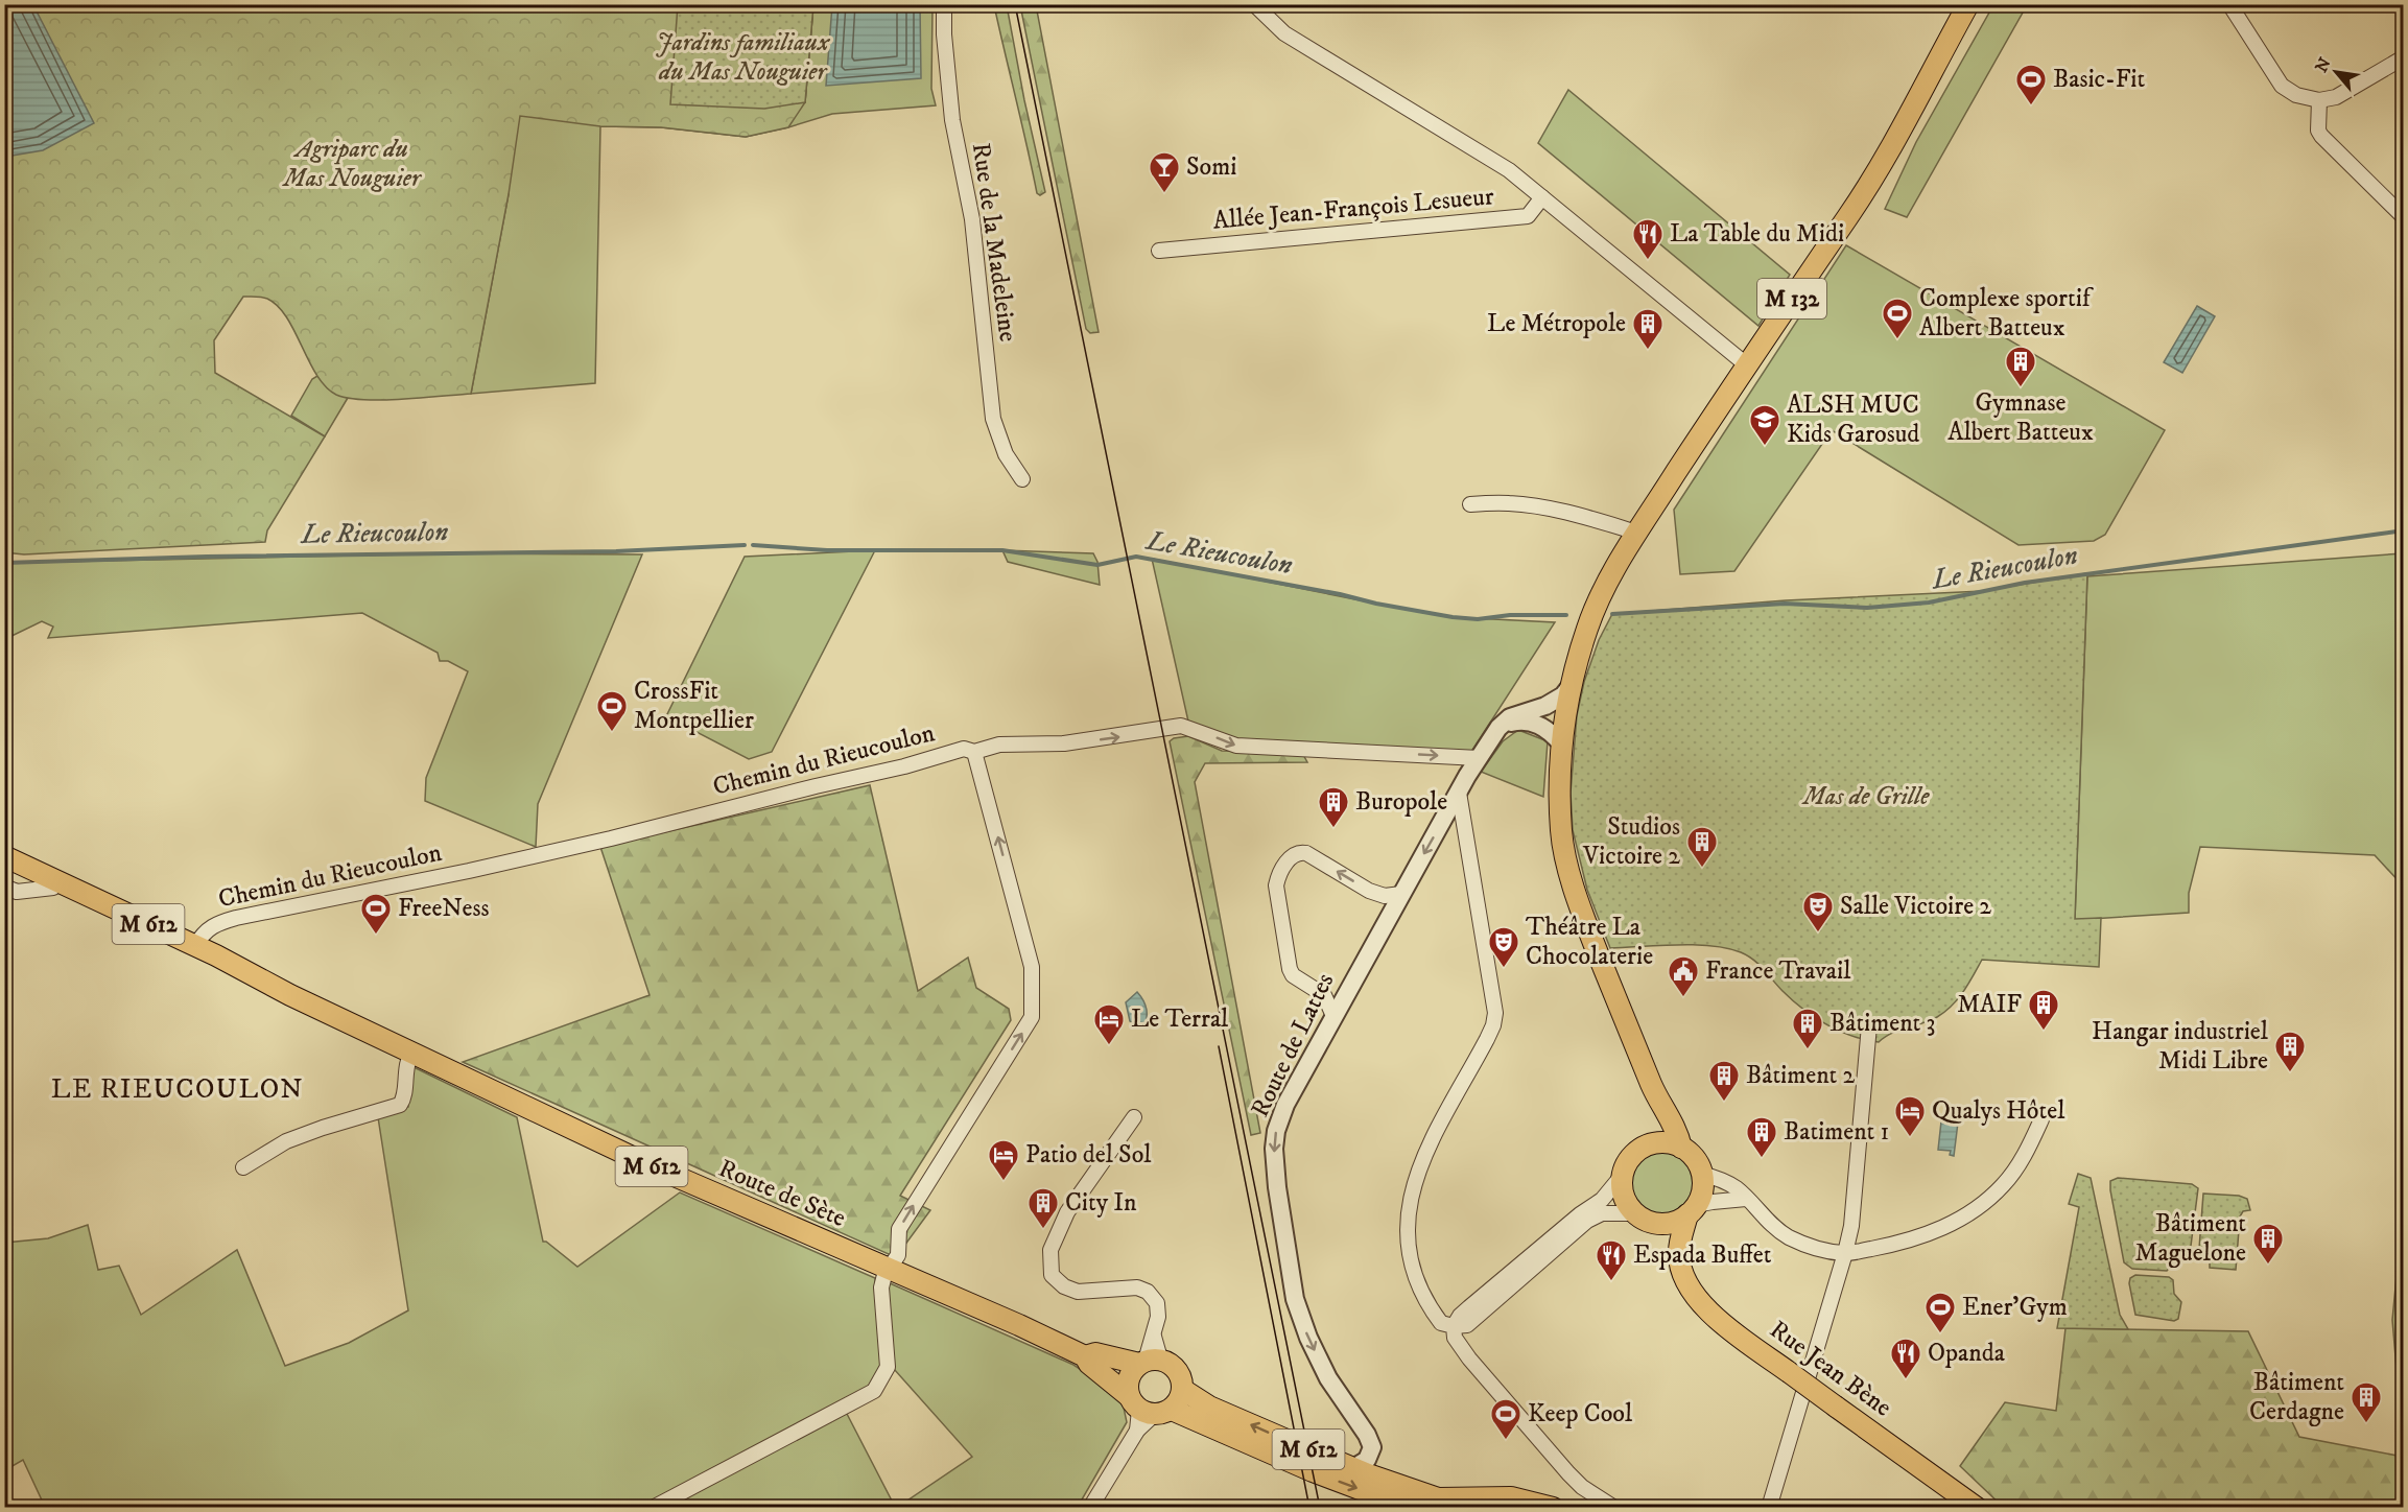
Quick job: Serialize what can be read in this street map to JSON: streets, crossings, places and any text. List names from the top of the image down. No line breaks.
{"streets":{"main road":["M 132","M 612","Route de Sète","Rue Jean Bène"],"street":["Allée Jean-François Lesueur","Rue de la Madeleine","Chemin du Rieucoulon","Route de Lattes"]},"crossings":[["M 132","Route de Lattes"],["Chemin du Rieucoulon","Route de Lattes"],["Chemin du Rieucoulon","Route de Sète"],["M 612","Route de Lattes"],["M 612","Route de Sète"]],"one_way":["Chemin du Rieucoulon"],"districts":["LE RIEUCOULON"],"water":["Le Rieucoulon"],"parks":["Jardins familiaux du Mas Nouguier","Agriparc du Mas Nouguier","Mas de Grille"],"places":{"sports":["Basic-Fit","Complexe sportif Albert Batteux","CrossFit Montpellier","FreeNess","Ener'Gym","Keep Cool"],"bar":["Somi"],"restaurant":["La Table du Midi","Espada Buffet","Opanda"],"building":["Le Métropole","Gymnase Albert Batteux","Buropole","Studios Victoire 2","MAIF","Bâtiment 3","Hangar industriel Midi Libre","Bâtiment 2","Batiment 1","City In","Bâtiment Maguelone","Bâtiment Cerdagne"],"school or university":["ALSH MUC Kids Garosud"],"theatre":["Salle Victoire 2","Théâtre La Chocolaterie"],"public building":["France Travail"],"hotel":["Le Terral","Qualys Hôtel","Patio del Sol"]},"north":"top left"}
